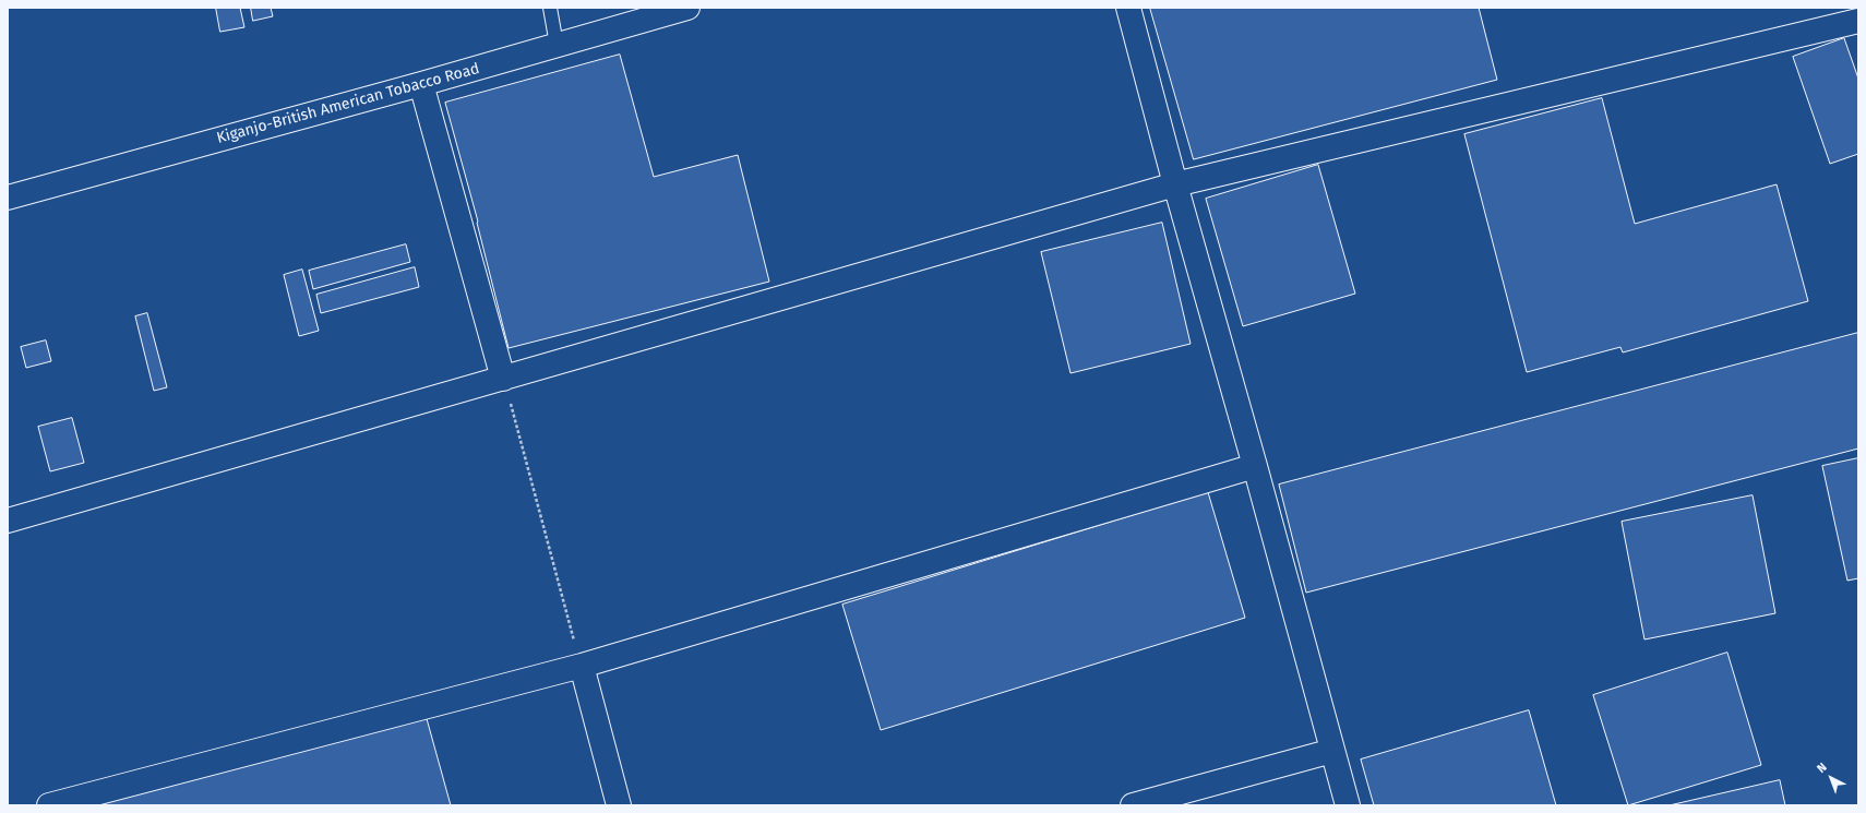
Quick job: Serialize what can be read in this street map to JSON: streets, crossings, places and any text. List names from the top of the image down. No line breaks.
{"streets":{"street":["Kiganjo-British American Tobacco Road"]},"north":"top left"}
